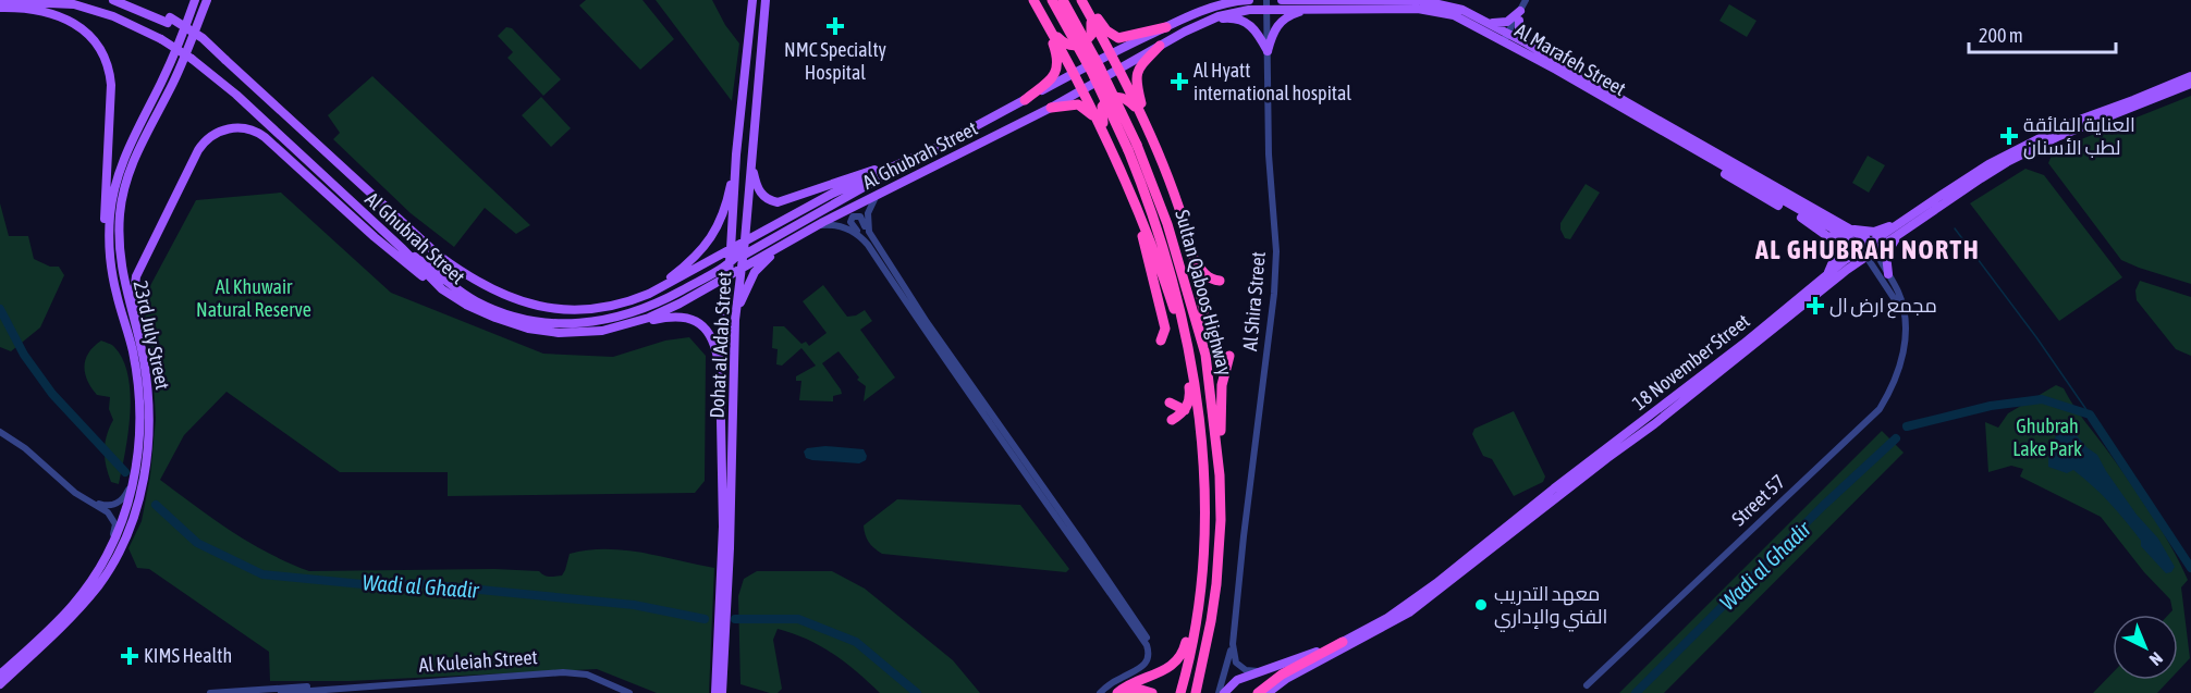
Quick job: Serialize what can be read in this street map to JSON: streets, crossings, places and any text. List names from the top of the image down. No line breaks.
{"streets":{"highway":["Sultan Qaboos Highway"],"main road":["Al Marafeh Street","Al Ghubrah Street","23rd July Street","Dohat al Adab Street","18 November Street"],"street":["Al Shira Street","Street 57","Al Kuleiah Street"]},"crossings":[["Al Marafeh Street","Al Ghubrah Street"],["Al Marafeh Street","Al Shira Street"],["Al Marafeh Street","18 November Street"],["Al Marafeh Street","Street 57"],["Al Ghubrah Street","Dohat al Adab Street"],["18 November Street","Street 57"]],"districts":["AL GHUBRAH NORTH"],"water":["Wadi al Ghadir"],"parks":["Al Khuwair Natural Reserve","Ghubrah Lake Park"],"places":{"health":["NMC Specialty Hospital","Al Hyatt international hospital","العناية الفائقة لطب الأسنان","مجمع ارض ال","KIMS Health"],"other":["معهد التدريب الفني والإداري"]},"scale_bar":"200 m","north":"bottom right"}
